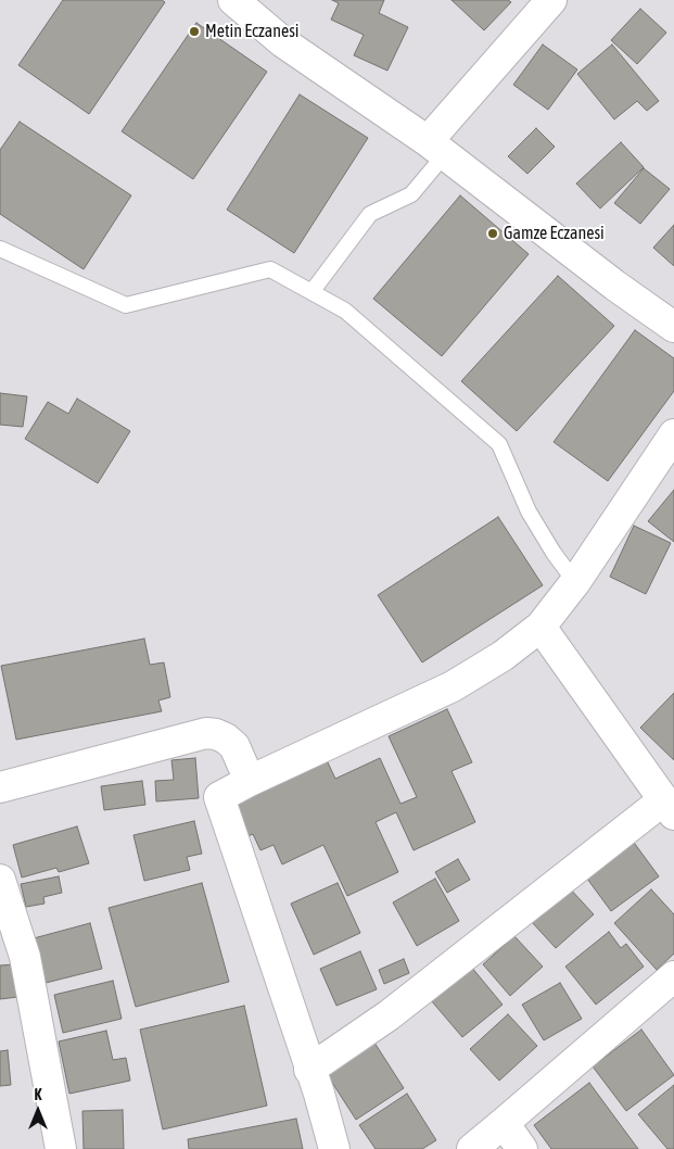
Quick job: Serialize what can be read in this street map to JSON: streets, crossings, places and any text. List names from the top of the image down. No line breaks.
{"places":["Metin Eczanesi","Gamze Eczanesi"],"north":"top"}
